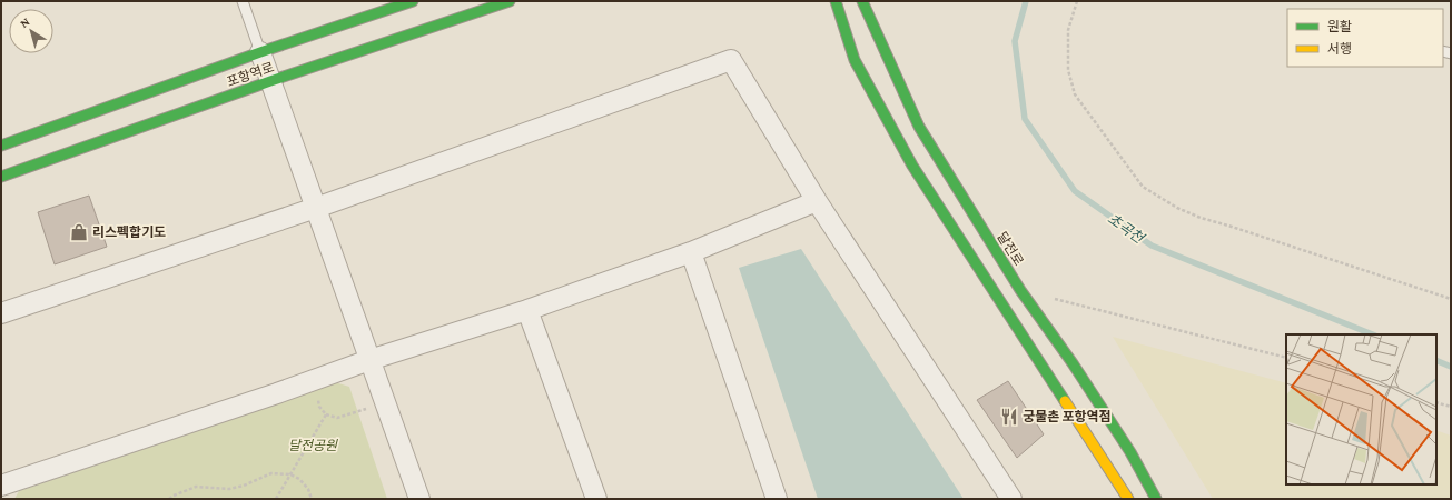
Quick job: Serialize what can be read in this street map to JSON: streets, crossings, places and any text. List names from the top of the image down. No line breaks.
{"streets":{"street":["포항역로","달전로"]},"water":["초곡천"],"parks":["달전공원"],"places":{"shop":["리스펙합기도"],"restaurant":["궁물촌 포항역점"]},"legend":["원활","서행"],"north":"top left"}
